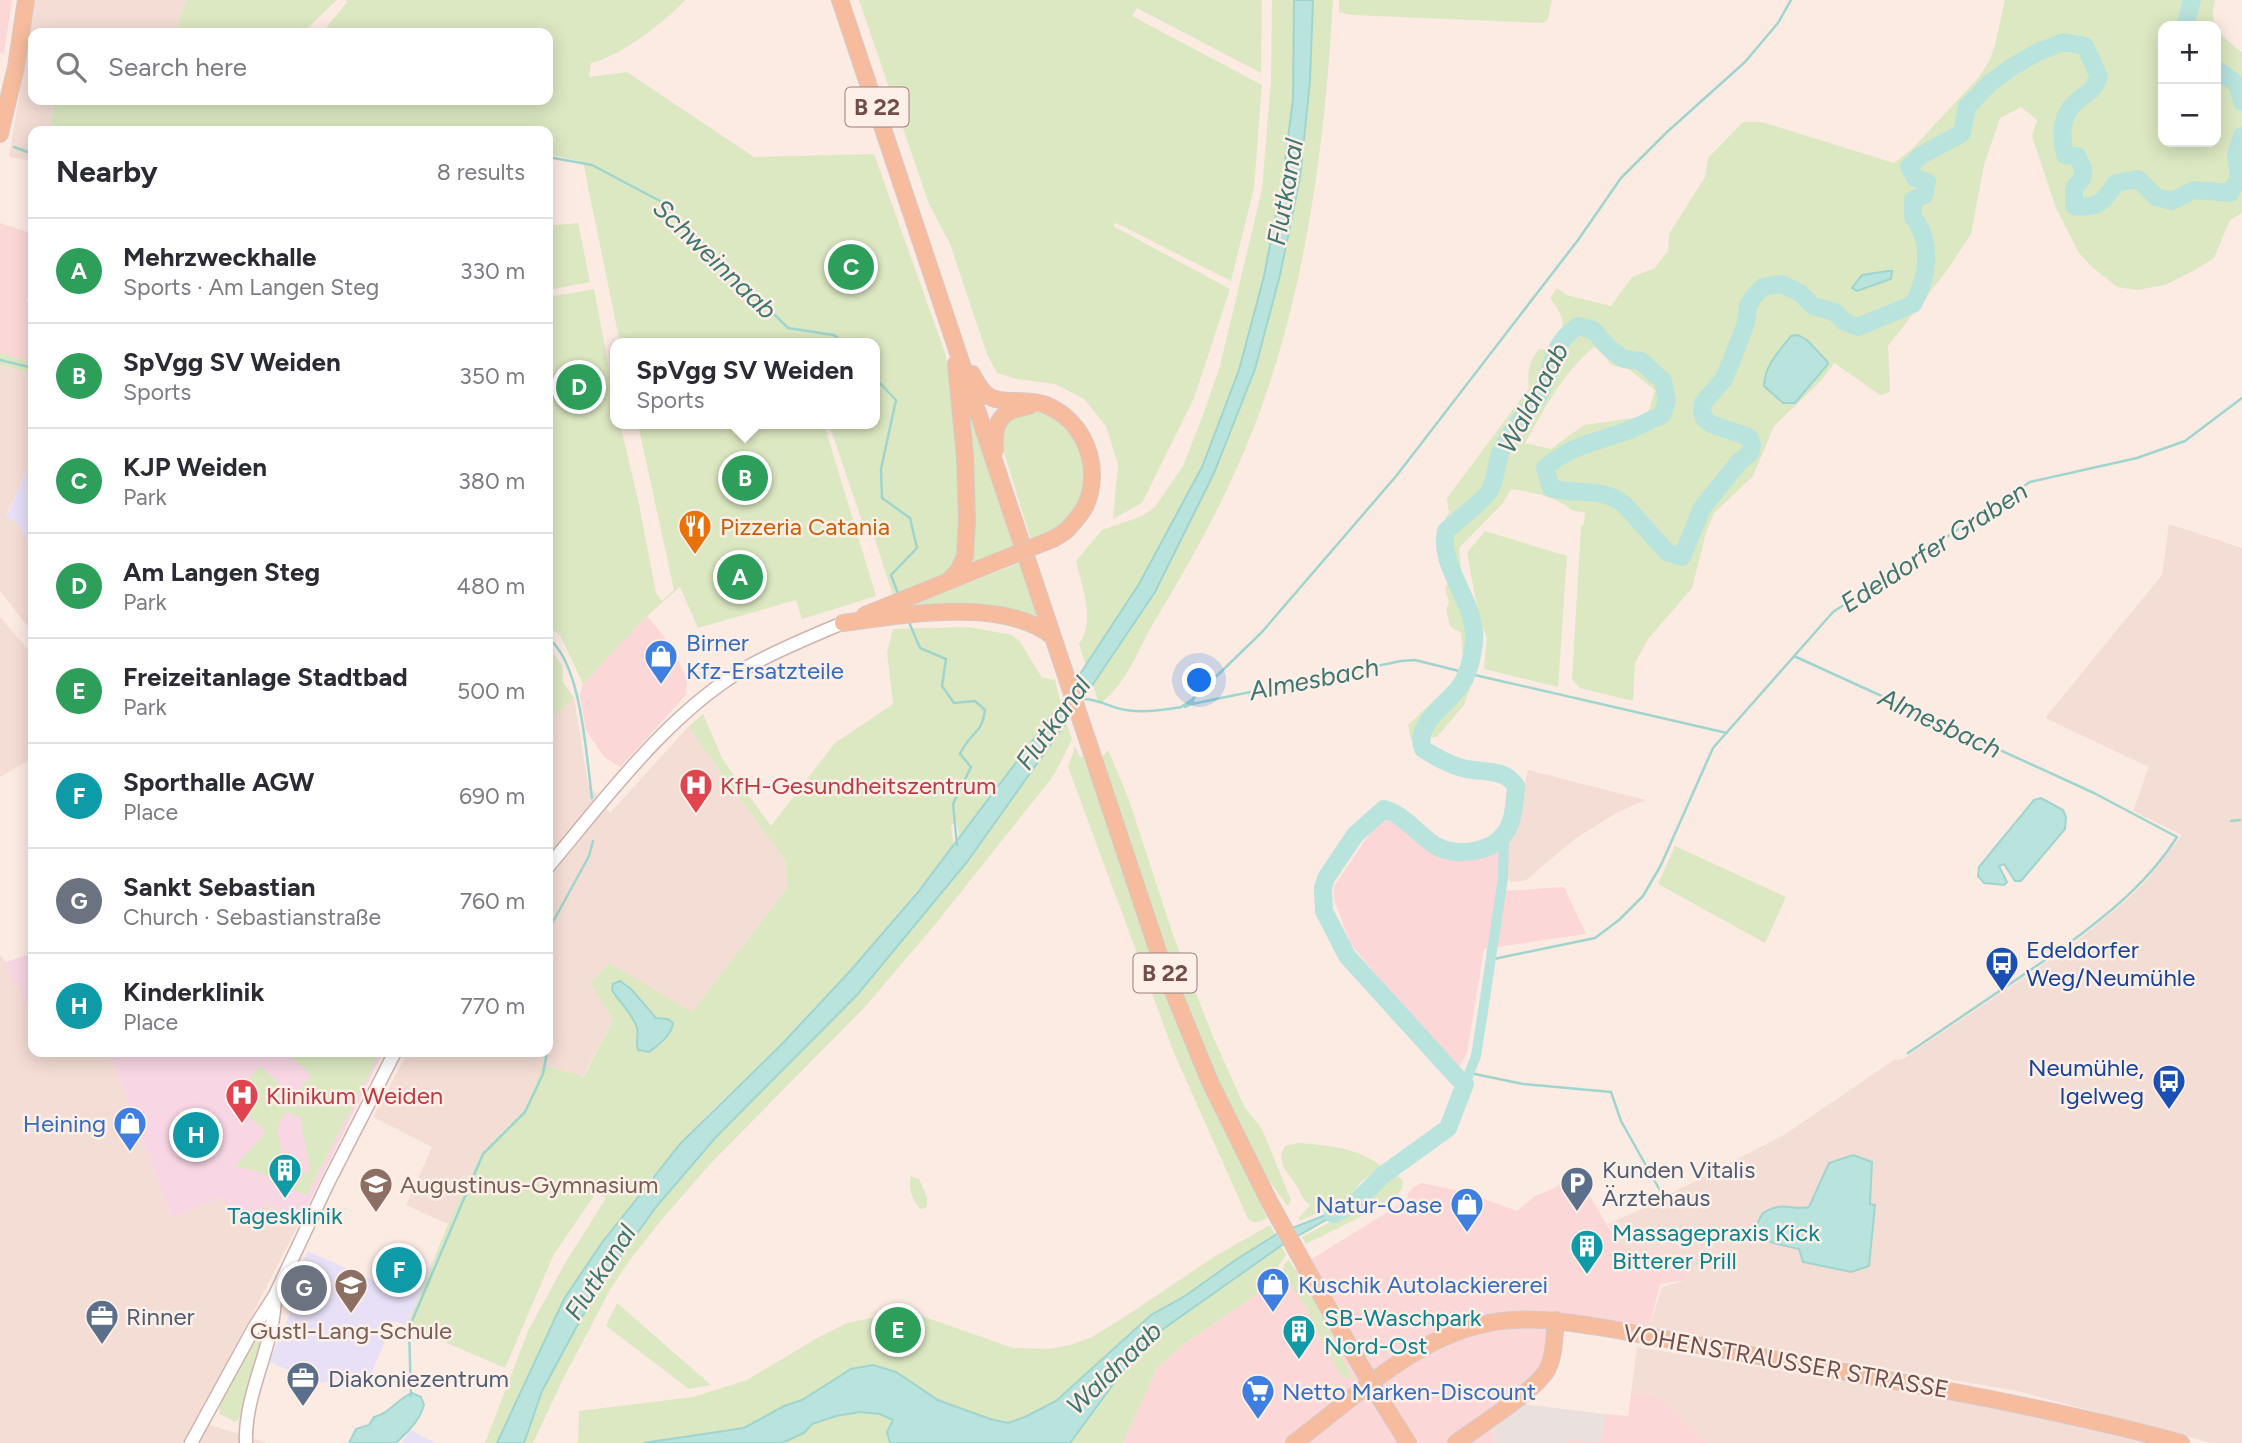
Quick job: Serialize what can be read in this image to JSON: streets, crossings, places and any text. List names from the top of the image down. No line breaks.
{"streets":{"main road":["B 22","VOHENSTRAUSSER STRASSE"]},"water":["Flutkanal","Schweinnaab","Waldnaab","Edeldorfer Graben","Almesbach"],"places":{"restaurant":["Pizzeria Catania"],"shop":["Birner Kfz-Ersatzteile","Heining","Natur-Oase","Kuschik Autolackiererei"],"hospital":["KfH-Gesundheitszentrum","Klinikum Weiden"],"bus stop":["Edeldorfer Weg/Neumühle","Neumühle, Igelweg"],"building":["Tagesklinik","Massagepraxis Kick Bitterer Prill","SB-Waschpark Nord-Ost"],"parking":["Kunden Vitalis Ärztehaus"],"school or university":["Augustinus-Gymnasium","Gustl-Lang-Schule"],"office":["Rinner","Diakoniezentrum"],"supermarket":["Netto Marken-Discount"]},"page":{"map_buttons":["+","−"],"search":"Search here","heading":["Nearby","8 results"],"list":[{"mark":"A","name":"Mehrzweckhalle","note":"Sports · Am Langen Steg","value":"330 m"},{"mark":"B","name":"SpVgg SV Weiden","note":"Sports","value":"350 m"},{"mark":"C","name":"KJP Weiden","note":"Park","value":"380 m"},{"mark":"D","name":"Am Langen Steg","note":"Park","value":"480 m"},{"mark":"E","name":"Freizeitanlage Stadtbad","note":"Park","value":"500 m"},{"mark":"F","name":"Sporthalle AGW","note":"Place","value":"690 m"},{"mark":"G","name":"Sankt Sebastian","note":"Church · Sebastianstraße","value":"760 m"},{"mark":"H","name":"Kinderklinik","note":"Place","value":"770 m"}],"pins":["C","D","B","A","H","F","G","E"],"popup":["SpVgg SV Weiden","Sports"]}}
